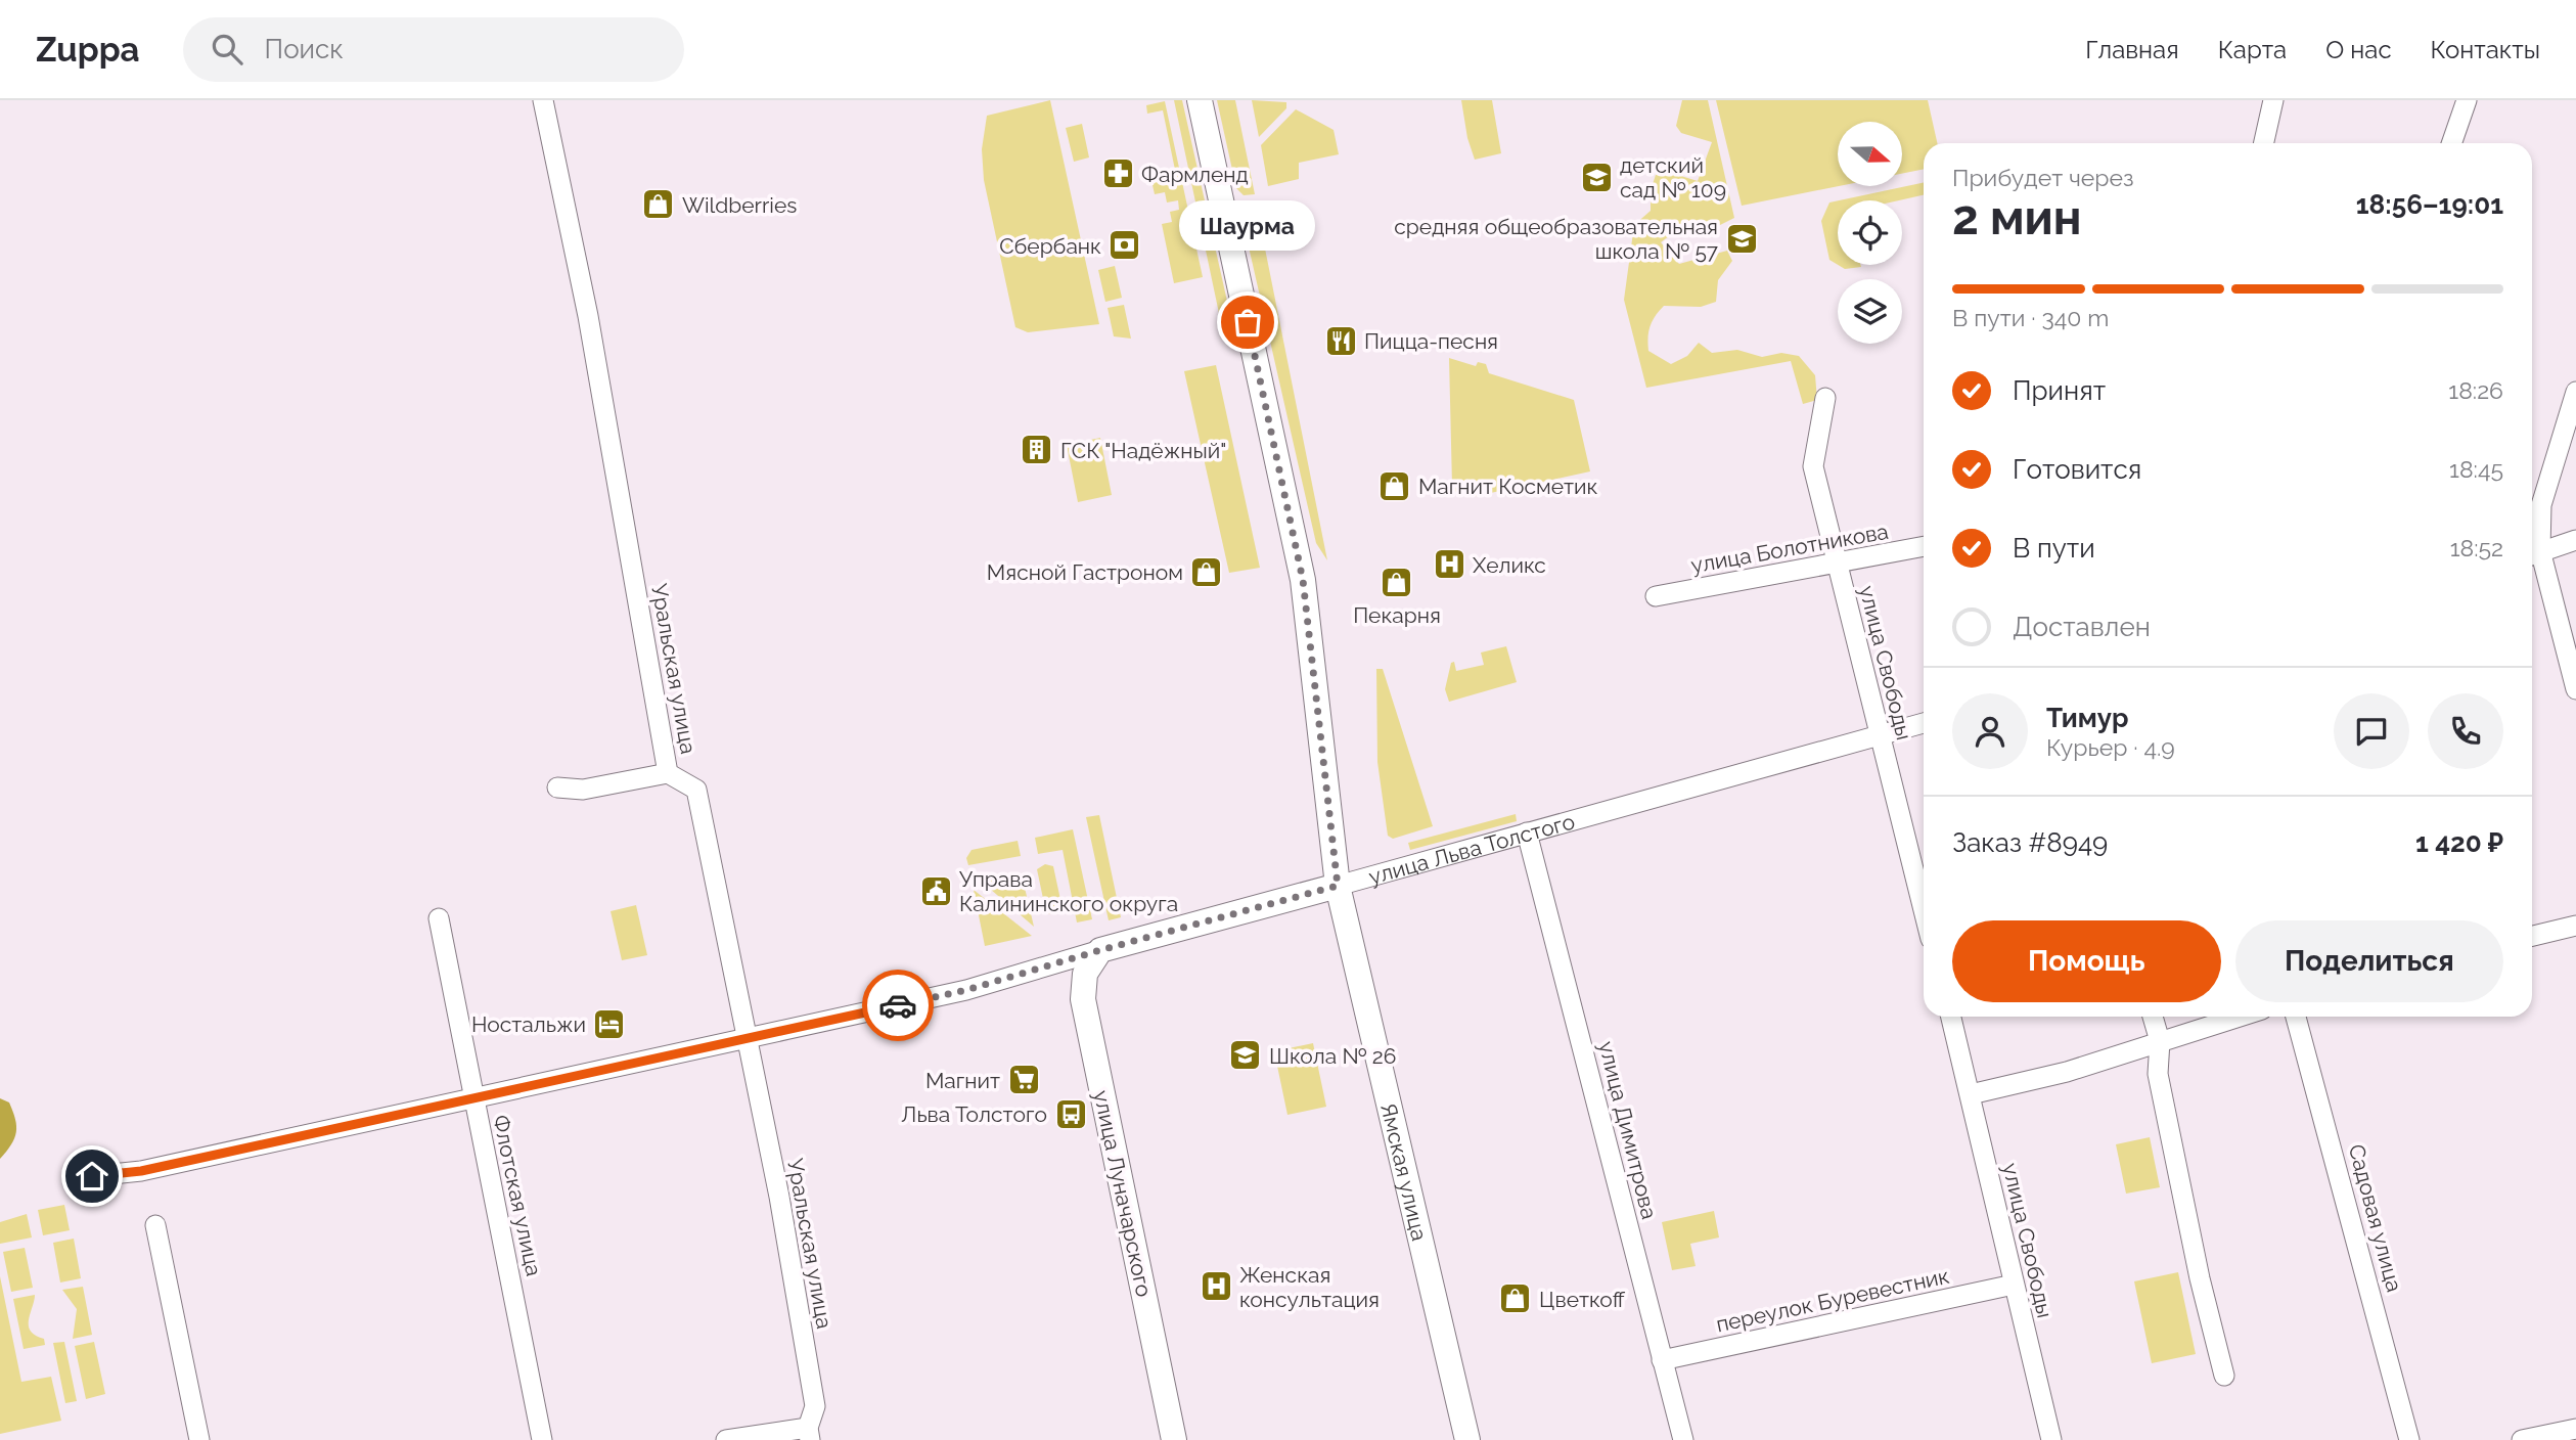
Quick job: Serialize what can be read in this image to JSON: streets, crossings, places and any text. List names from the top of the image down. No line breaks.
{"streets":{"main road":["улица Льва Толстого","Ямская улица","улица Луначарского"],"street":["улица Болотникова","улица Свободы","Уральская улица","улица Димитрова","Флотская улица","Садовая улица","переулок Буревестник"]},"crossings":[["улица Болотникова","улица Свободы"],["улица Свободы","улица Льва Толстого"],["улица Свободы","переулок Буревестник"],["Уральская улица","улица Льва Толстого"],["улица Льва Толстого","улица Димитрова"],["улица Льва Толстого","Ямская улица"],["улица Льва Толстого","улица Луначарского"],["улица Льва Толстого","Флотская улица"],["улица Димитрова","переулок Буревестник"]],"places":{"pharmacy":["Фармленд"],"school or university":["детский сад № 109","средняя общеобразовательная школа № 57","Школа № 26"],"shop":["Wildberries","Магнит Косметик","Мясной Гастроном","Пекарня","Цветкоff"],"bank":["Сбербанк"],"other":["Шаурма"],"restaurant":["Пицца-песня"],"building":["ГСК \"Надёжный\""],"hospital":["Хеликс","Женская консультация"],"public building":["Управа Калининского округа"],"hotel":["Ностальжи"],"supermarket":["Магнит"],"bus stop":["Льва Толстого"]},"north":"right","page":{"header":"Zuppa","search":"Поиск","nav":["Главная","Карта","О нас","Контакты"],"heading":["2 мин","Прибудет через","18:56–19:01"],"panel":["Тимур","Курьер · 4.9","Заказ #8949","1 420 ₽"],"bubble":"Шаурма","bar":"В пути · 340 m","list":[["Принят","18:26"],["Готовится","18:45"],["В пути","18:52"],"Доставлен"],"buttons":["Помощь","Поделиться"]}}
